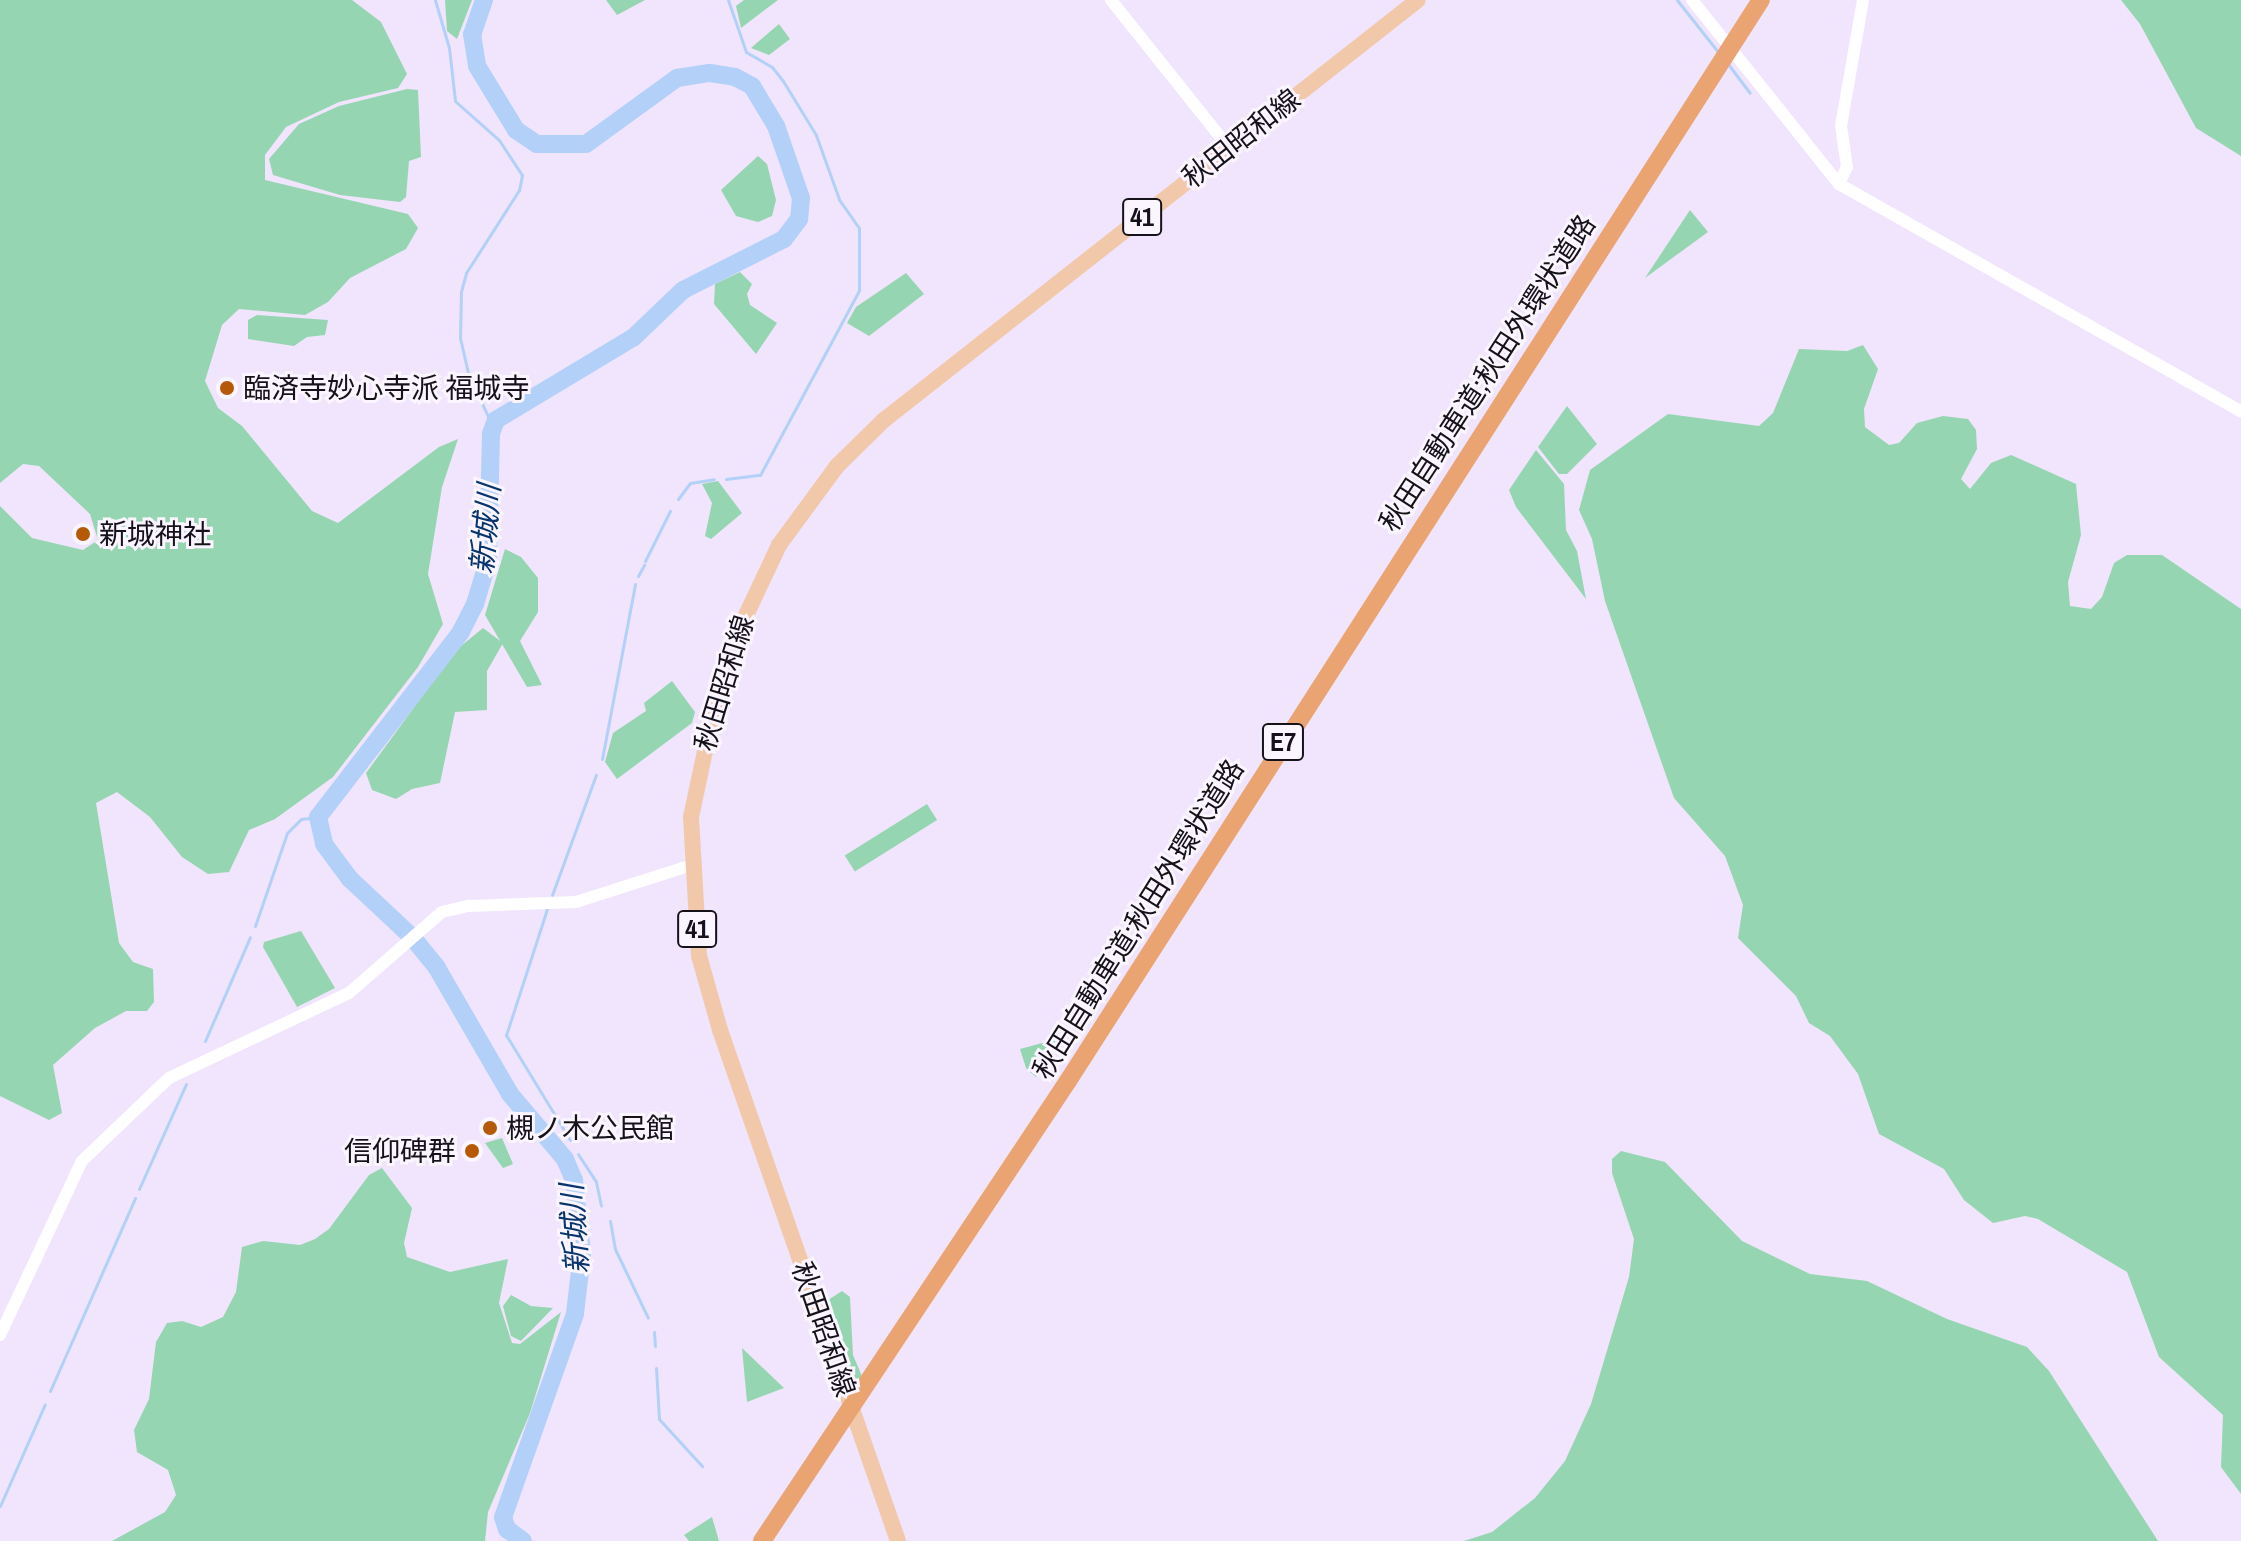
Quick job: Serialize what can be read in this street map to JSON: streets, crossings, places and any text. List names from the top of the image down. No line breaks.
{"streets":{"highway":["秋田自動車道;秋田外環状道路","E7"],"main road":["秋田昭和線","41"]},"water":["新城川"],"places":["臨済寺妙心寺派 福城寺","新城神社","槻ノ木公民館","信仰碑群"]}
